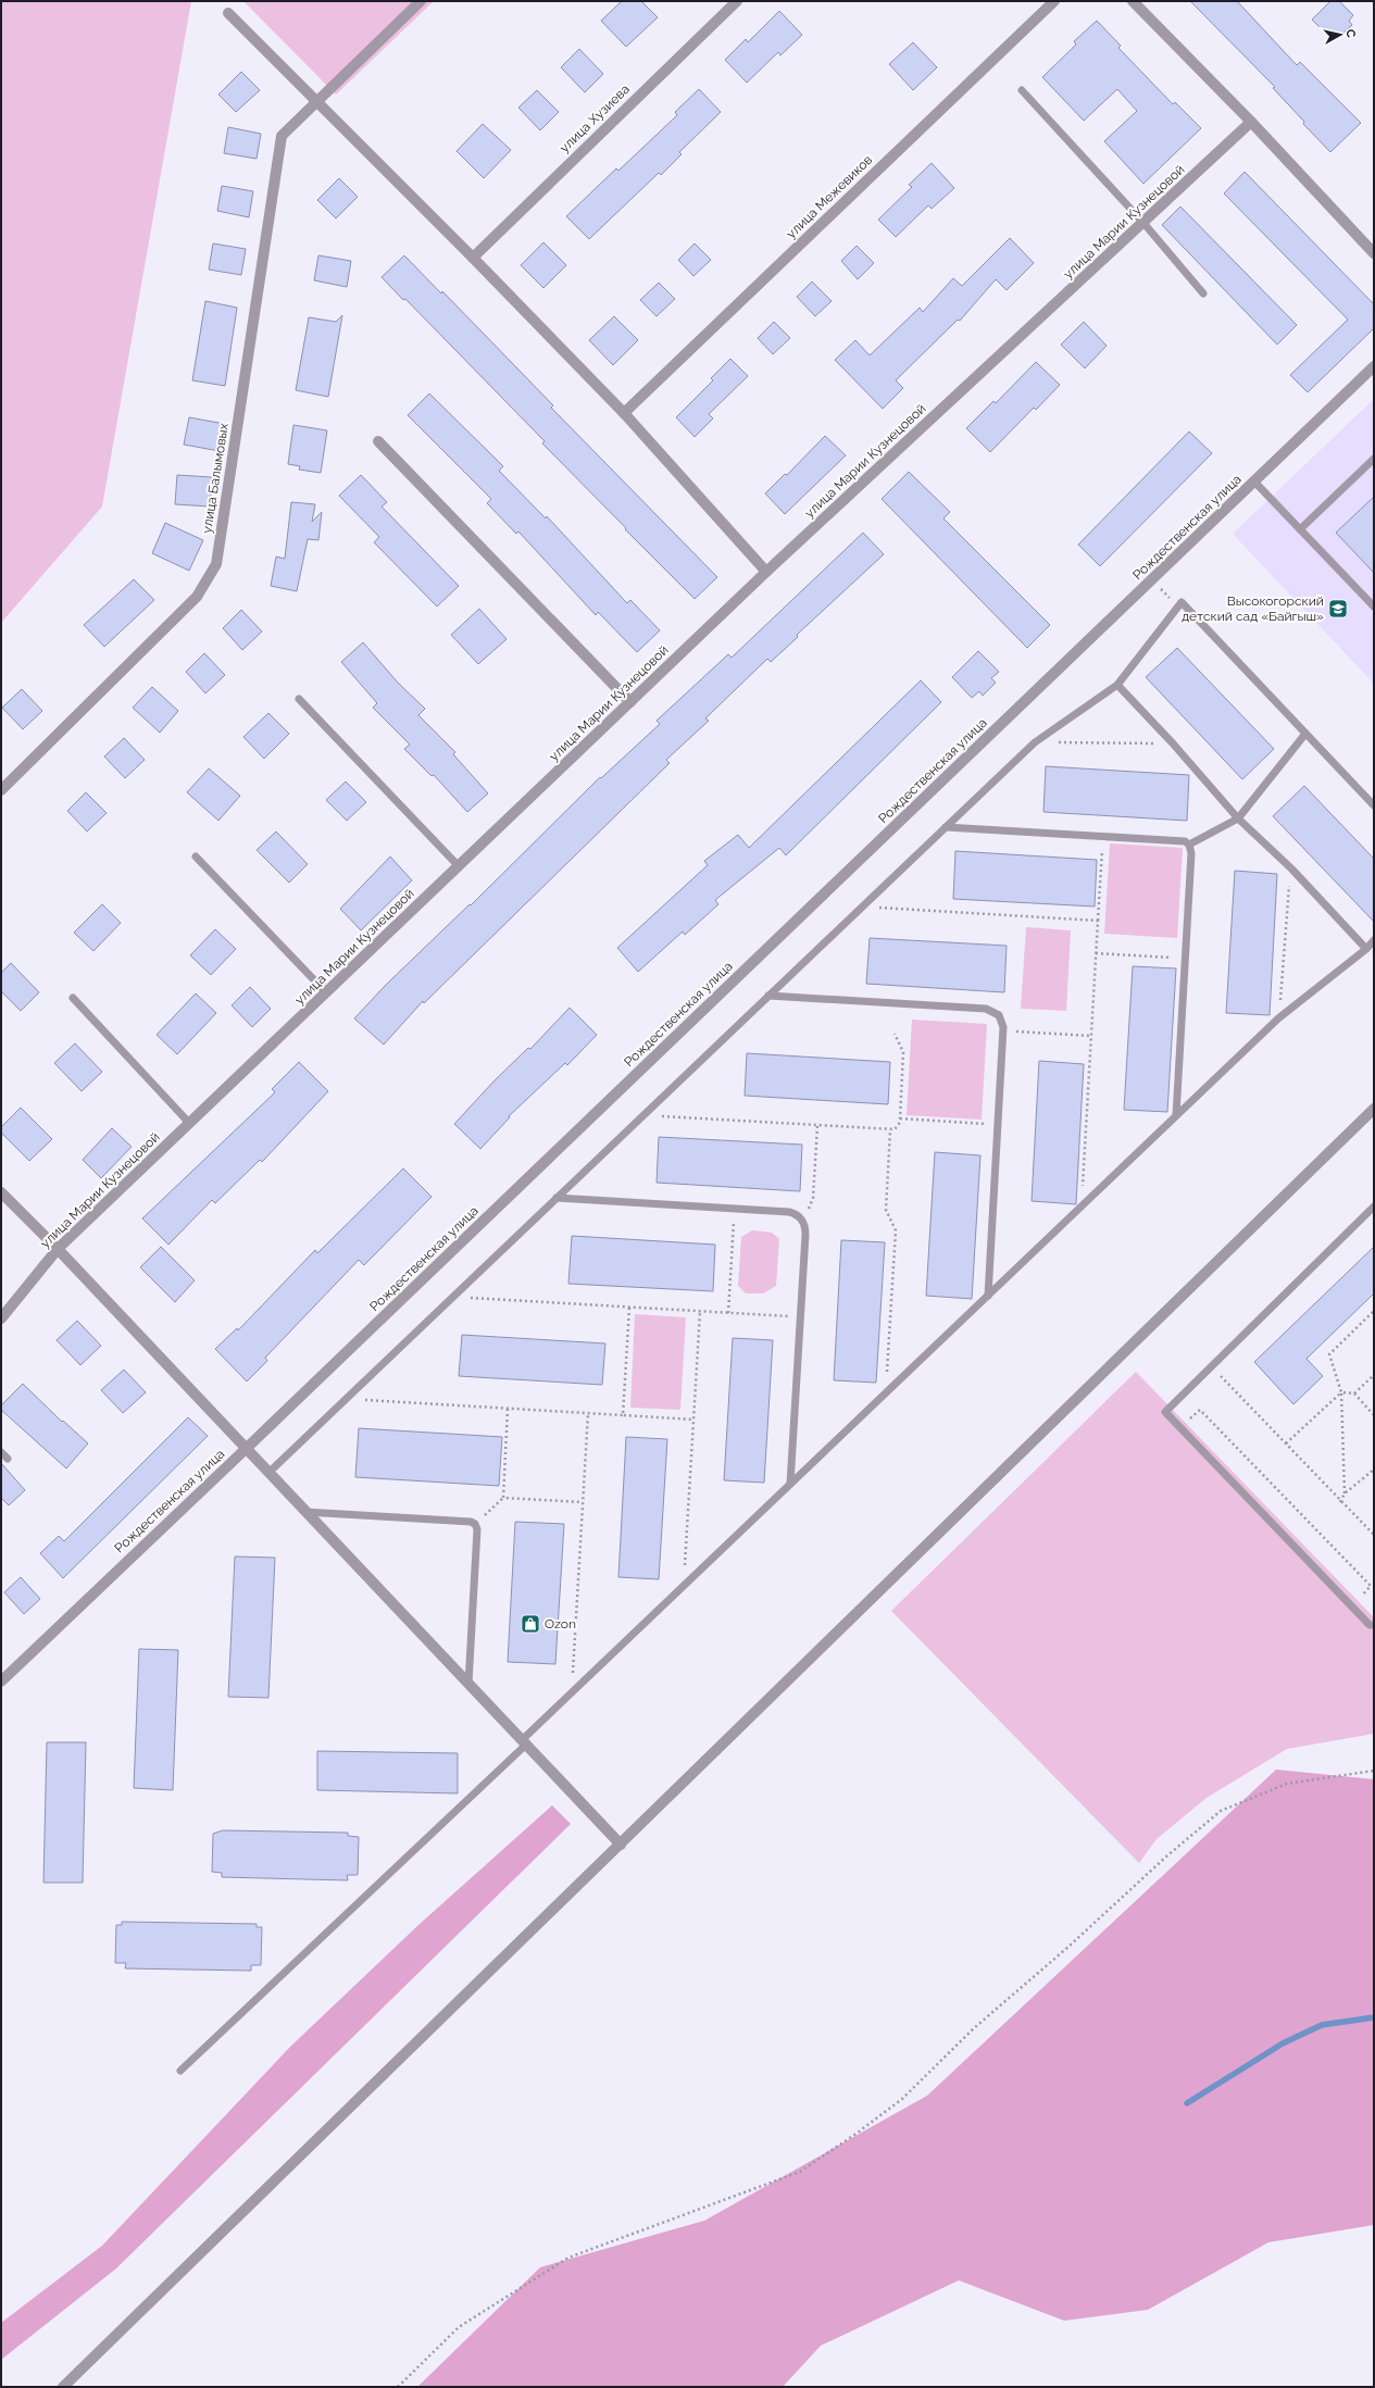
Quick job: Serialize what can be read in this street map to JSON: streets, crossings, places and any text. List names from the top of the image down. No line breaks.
{"streets":{"street":["улица Хузиева","улица Межевиков","улица Марии Кузнецовой","улица Балымовых","Рождественская улица"]},"places":{"school or university":["Высокогорский детский сад «Байгыш»"],"shop":["Ozon"]},"north":"right"}
